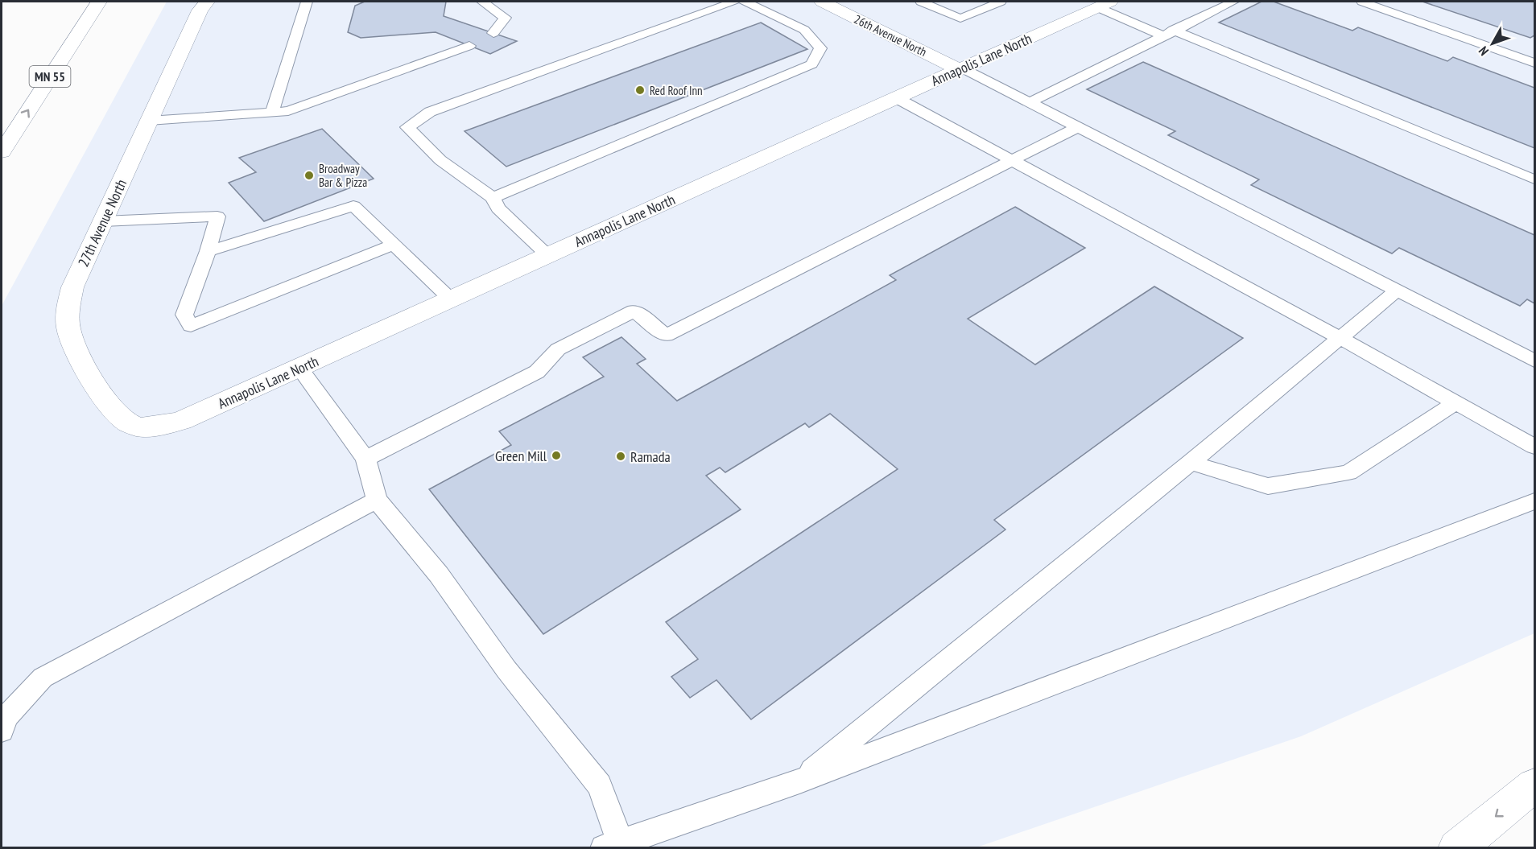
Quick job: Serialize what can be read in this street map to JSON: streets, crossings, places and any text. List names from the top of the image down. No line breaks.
{"streets":{"main road":["26th Avenue North","Annapolis Lane North","MN 55","27th Avenue North"]},"crossings":[["26th Avenue North","Annapolis Lane North"],["Annapolis Lane North","27th Avenue North"]],"places":["Red Roof Inn","Broadway Bar & Pizza","Green Mill","Ramada"],"north":"bottom left"}
